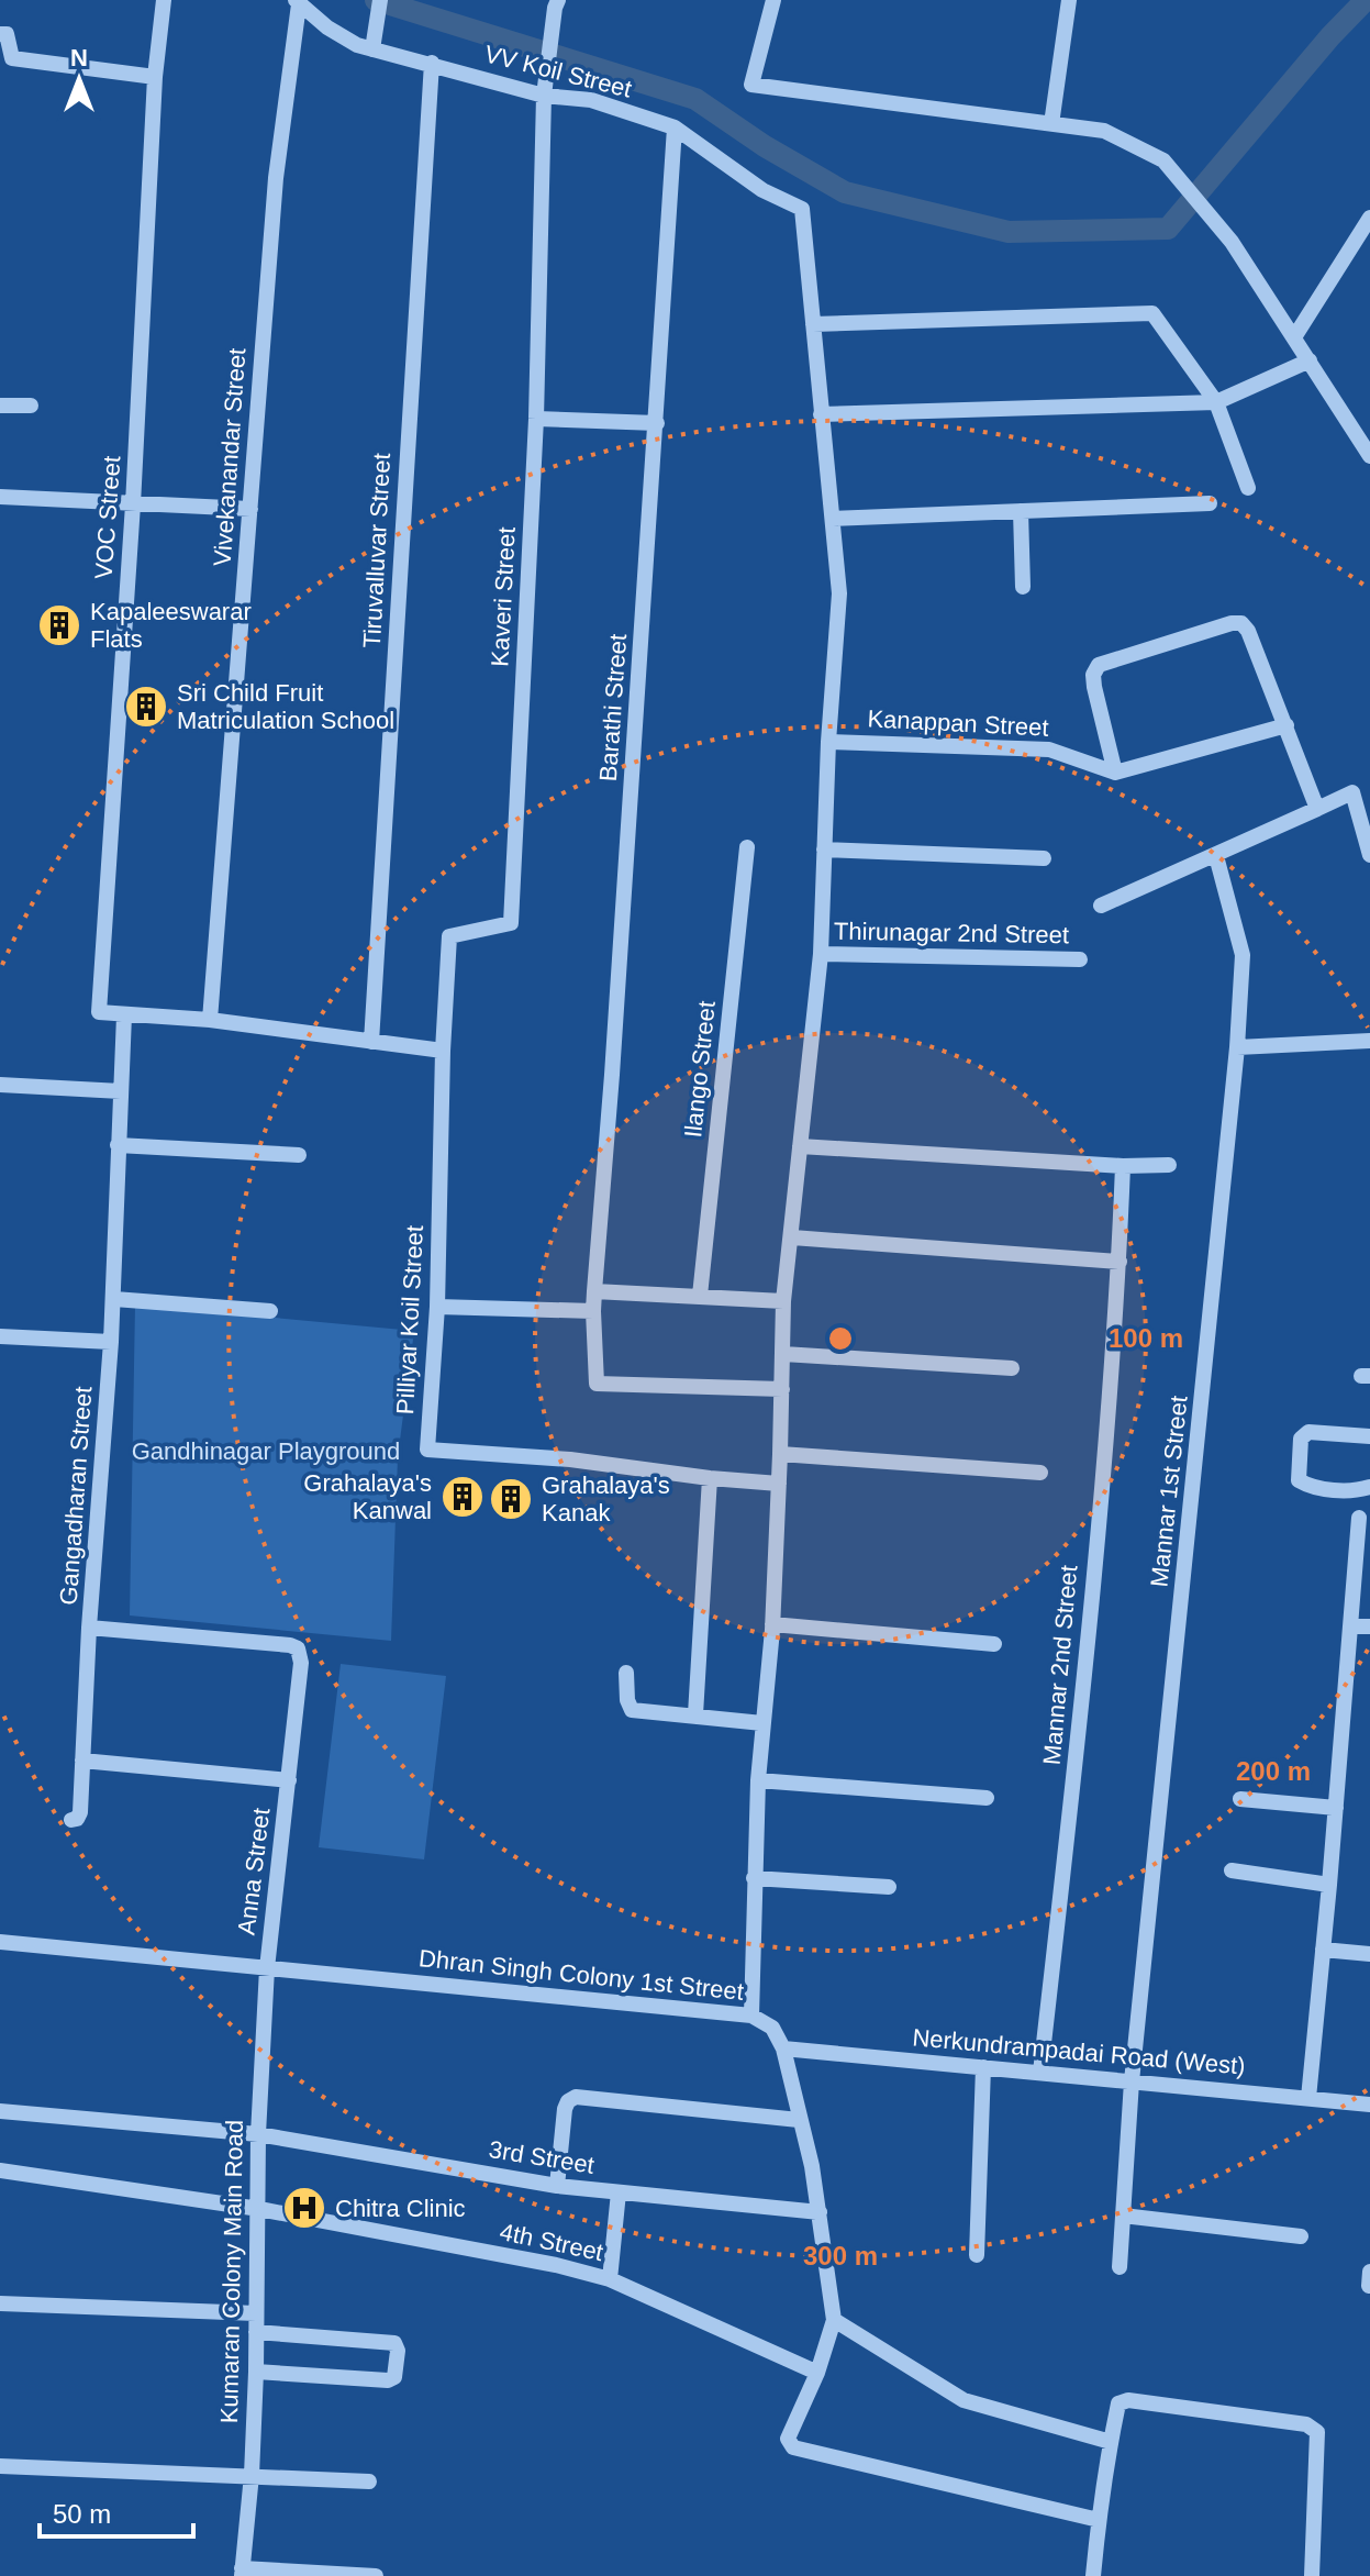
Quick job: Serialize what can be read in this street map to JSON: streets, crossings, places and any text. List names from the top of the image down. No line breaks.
{"streets":{"street":["VV Koil Street","Vivekanandar Street","VOC Street","Tiruvalluvar Street","Kaveri Street","Barathi Street","Kanappan Street","Thirunagar 2nd Street","Ilango Street","Pilliyar Koil Street","Mannar 1st Street","Gangadharan Street","Mannar 2nd Street","Anna Street","Dhran Singh Colony 1st Street","Nerkundrampadai Road (West)","3rd Street","4th Street","Kumaran Colony Main Road"]},"crossings":[["VV Koil Street","Vivekanandar Street"],["VV Koil Street","Tiruvalluvar Street"],["VV Koil Street","Kaveri Street"],["VV Koil Street","Barathi Street"],["VOC Street","Gangadharan Street"],["Kaveri Street","Pilliyar Koil Street"],["Thirunagar 2nd Street","Mannar 1st Street"],["Mannar 1st Street","Nerkundrampadai Road (West)"],["Gangadharan Street","Anna Street"],["Mannar 2nd Street","Nerkundrampadai Road (West)"],["Anna Street","Dhran Singh Colony 1st Street"],["Anna Street","Kumaran Colony Main Road"],["Dhran Singh Colony 1st Street","Nerkundrampadai Road (West)"],["Dhran Singh Colony 1st Street","Kumaran Colony Main Road"],["3rd Street","Kumaran Colony Main Road"],["4th Street","Kumaran Colony Main Road"]],"parks":["Gandhinagar Playground"],"places":{"building":["Kapaleeswarar Flats","Sri Child Fruit Matriculation School","Grahalaya's Kanwal","Grahalaya's Kanak"],"hospital":["Chitra Clinic"]},"scale_bar":"50 m","north":"top","rings":["100 m","200 m","300 m"]}
